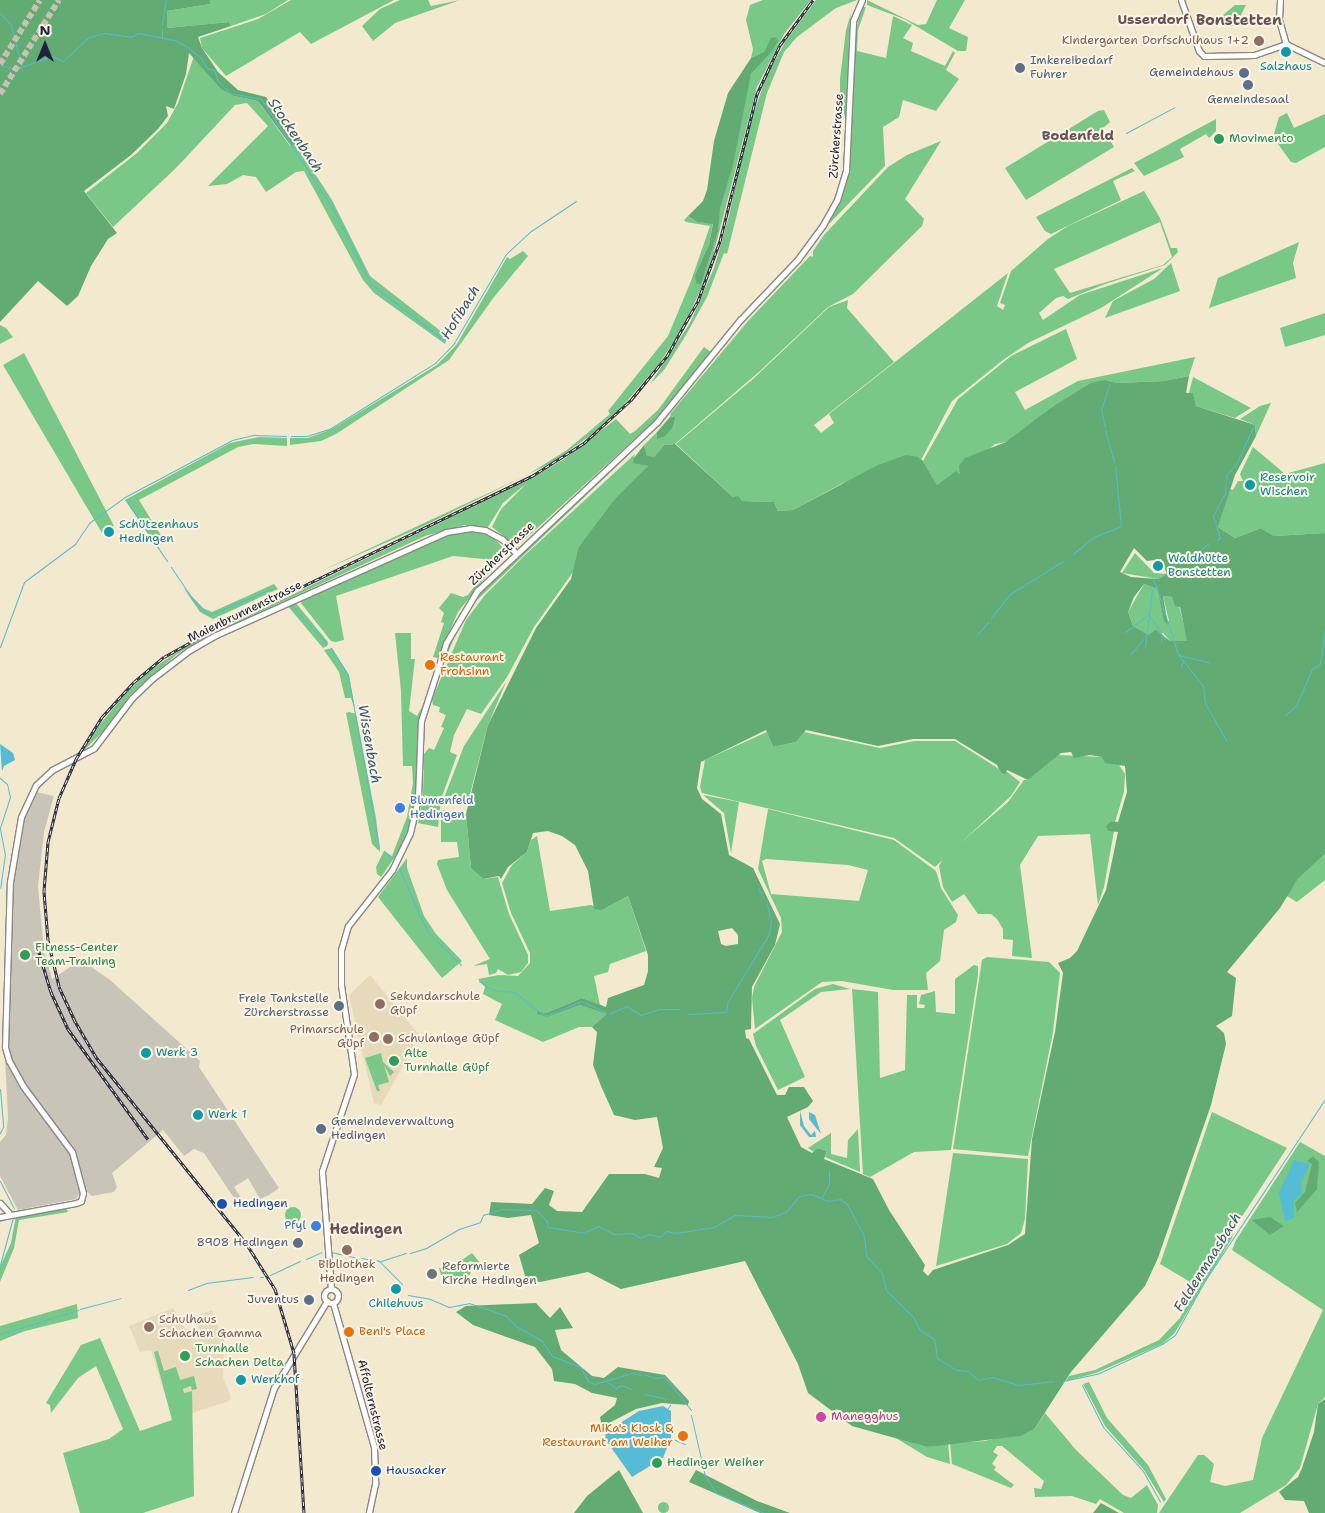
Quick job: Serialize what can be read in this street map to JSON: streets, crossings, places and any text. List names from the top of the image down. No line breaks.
{"streets":{"main road":["Zürcherstrasse","Maienbrunnenstrasse","Affolternstrasse"]},"crossings":[["Zürcherstrasse","Maienbrunnenstrasse"],["Zürcherstrasse","Affolternstrasse"]],"districts":["Usserdorf","Bonstetten","Bodenfeld","Hedingen"],"water":["Stockenbach","Hofibach","Wissenbach","Feldenmaasbach"],"places":["Kindergarten Dorfschulhaus 1+2","Salzhaus","Imkereibedarf Fuhrer","Gemeindehaus","Gemeindesaal","Movimento","Reservoir Wischen","Schützenhaus Hedingen","Waldhütte Bonstetten","Restaurant Frohsinn","Blumenfeld Hedingen","Fitness-Center Team-Training","Sekundarschule Güpf","Freie Tankstelle Zürcherstrasse","Primarschule Güpf","Schulanlage Güpf","Werk 3","Alte Turnhalle Güpf","Werk 1","Gemeindeverwaltung Hedingen","Hedingen","Pfyl","8908 Hedingen","Bibliothek Hedingen","Reformierte Kirche Hedingen","Chilehuus","Juventus","Schulhaus Schachen Gamma","Beni's Place","Turnhalle Schachen Delta","Werkhof","Manegghus","MiKa's Kiosk & Restaurant am Weiher","Hedinger Weiher","Hausacker"],"north":"top"}
